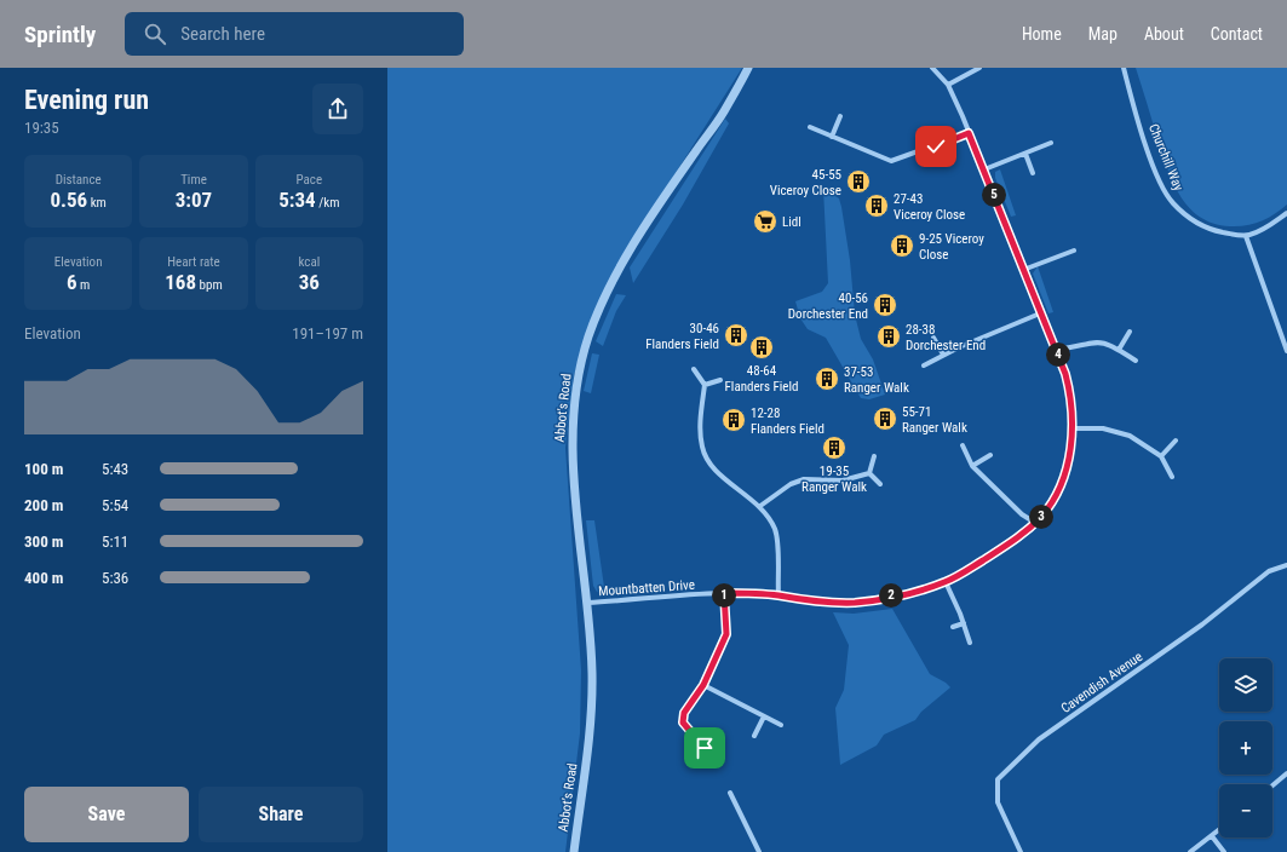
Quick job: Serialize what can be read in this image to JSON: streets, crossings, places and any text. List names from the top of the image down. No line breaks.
{"streets":{"street":["Churchill Way","Abbot's Road","Mountbatten Drive","Cavendish Avenue"]},"crossings":[["Abbot's Road","Mountbatten Drive"]],"places":{"building":["45-55 Viceroy Close","27-43 Viceroy Close","9-25 Viceroy Close","40-56 Dorchester End","30-46 Flanders Field","28-38 Dorchester End","48-64 Flanders Field","37-53 Ranger Walk","55-71 Ranger Walk","12-28 Flanders Field","19-35 Ranger Walk"],"supermarket":["Lidl"]},"page":{"header":"Sprintly","search":"Search here","nav":["Home","Map","About","Contact"],"heading":["Evening run","19:35"],"stats":[["Distance","0.56 km"],["Time","3:07"],["Pace","5:34 /km"],["Elevation","6 m"],["Heart rate","168 bpm"],["kcal","36"]],"pins":["5","4","3","1","2"],"chart":["Elevation","191–197 m"],"list":[{"name":"100 m","note":"5:43"},{"name":"200 m","note":"5:54"},{"name":"300 m","note":"5:11"},{"name":"400 m","note":"5:36"}],"map_buttons":["+","−"],"buttons":["Save","Share"]}}
